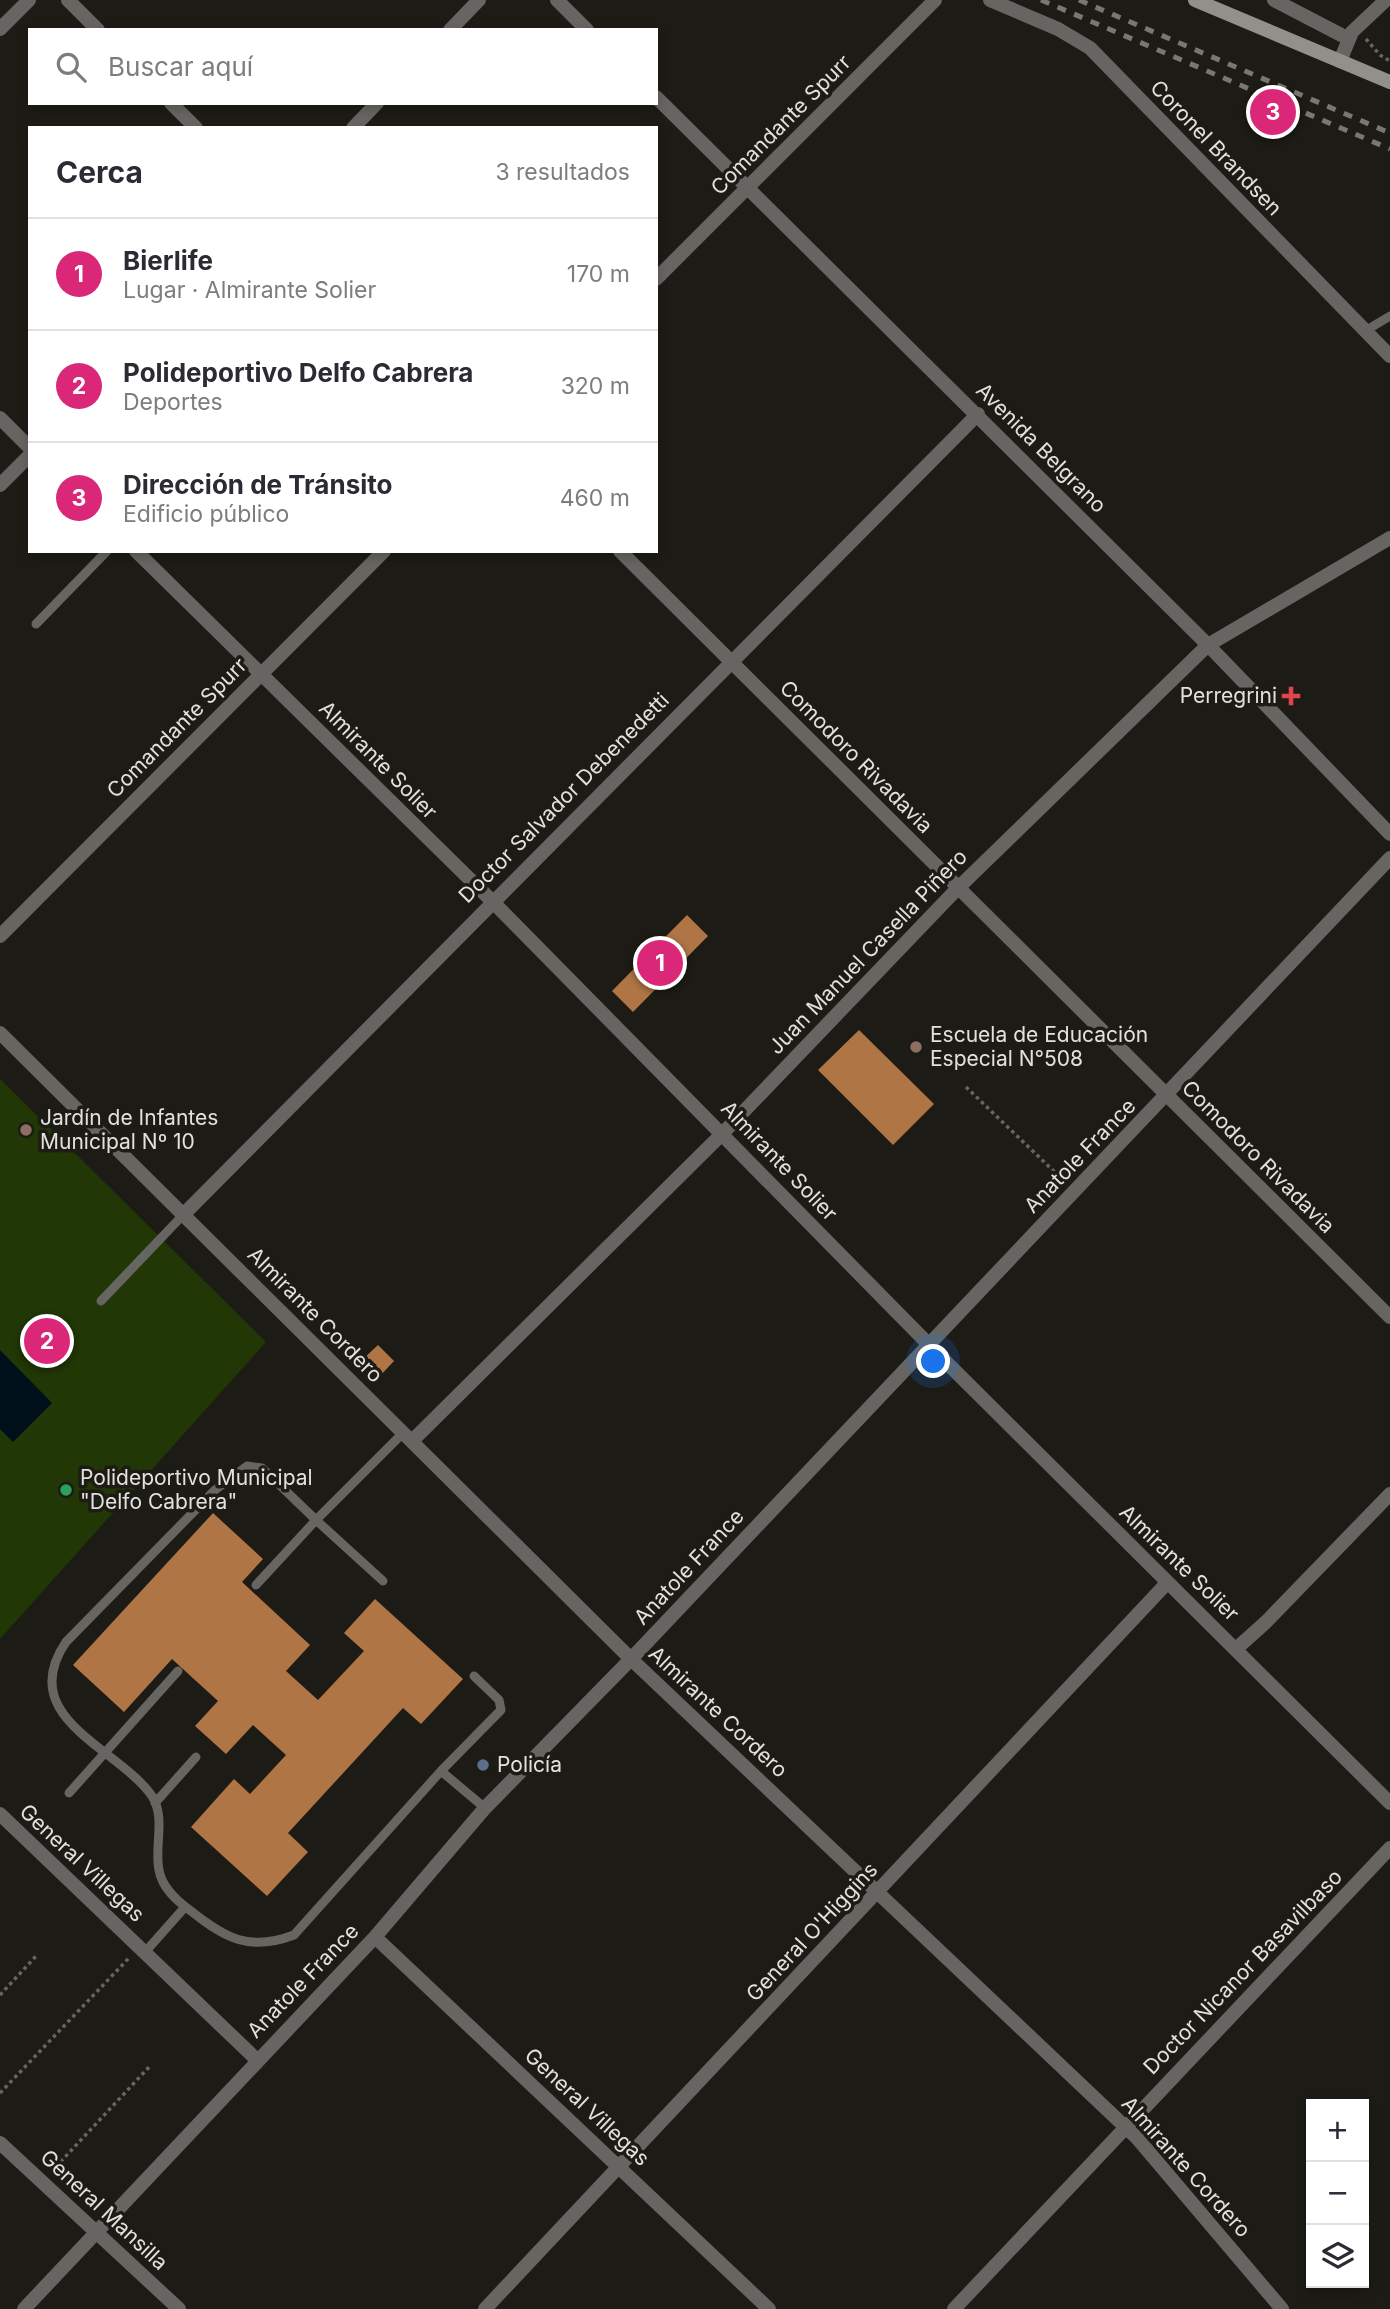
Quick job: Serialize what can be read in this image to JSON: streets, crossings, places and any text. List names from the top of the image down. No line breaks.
{"streets":{"street":["Comandante Spurr","Coronel Brandsen","Avenida Belgrano","Comodoro Rivadavia","Almirante Solier","Doctor Salvador Debenedetti","Juan Manuel Casella Piñero","Anatole France","Almirante Cordero","General Villegas","General O'Higgins","Doctor Nicanor Basavilbaso","General Mansilla"]},"crossings":[["Comandante Spurr","Avenida Belgrano"],["Comandante Spurr","Almirante Solier"],["Avenida Belgrano","Doctor Salvador Debenedetti"],["Avenida Belgrano","Juan Manuel Casella Piñero"],["Comodoro Rivadavia","Doctor Salvador Debenedetti"],["Comodoro Rivadavia","Juan Manuel Casella Piñero"],["Comodoro Rivadavia","Anatole France"],["Almirante Solier","Doctor Salvador Debenedetti"],["Almirante Solier","Juan Manuel Casella Piñero"],["Almirante Solier","Anatole France"],["Almirante Solier","General O'Higgins"],["Doctor Salvador Debenedetti","Almirante Cordero"],["Juan Manuel Casella Piñero","Almirante Cordero"],["Anatole France","Almirante Cordero"],["Anatole France","General Villegas"],["Anatole France","General Mansilla"],["Almirante Cordero","General O'Higgins"],["Almirante Cordero","Doctor Nicanor Basavilbaso"],["General Villegas","General O'Higgins"]],"places":{"health":["Perregrini"],"other":["Escuela de Educación Especial N°508","Jardín de Infantes Municipal Nº 10","Polideportivo Municipal \"Delfo Cabrera\"","Policía"]},"page":{"search":"Buscar aquí","pins":["3","1","2"],"heading":["Cerca","3 resultados"],"list":[{"mark":"1","name":"Bierlife","note":"Lugar · Almirante Solier","value":"170 m"},{"mark":"2","name":"Polideportivo Delfo Cabrera","note":"Deportes","value":"320 m"},{"mark":"3","name":"Dirección de Tránsito","note":"Edificio público","value":"460 m"}],"map_buttons":["+","−"]}}
